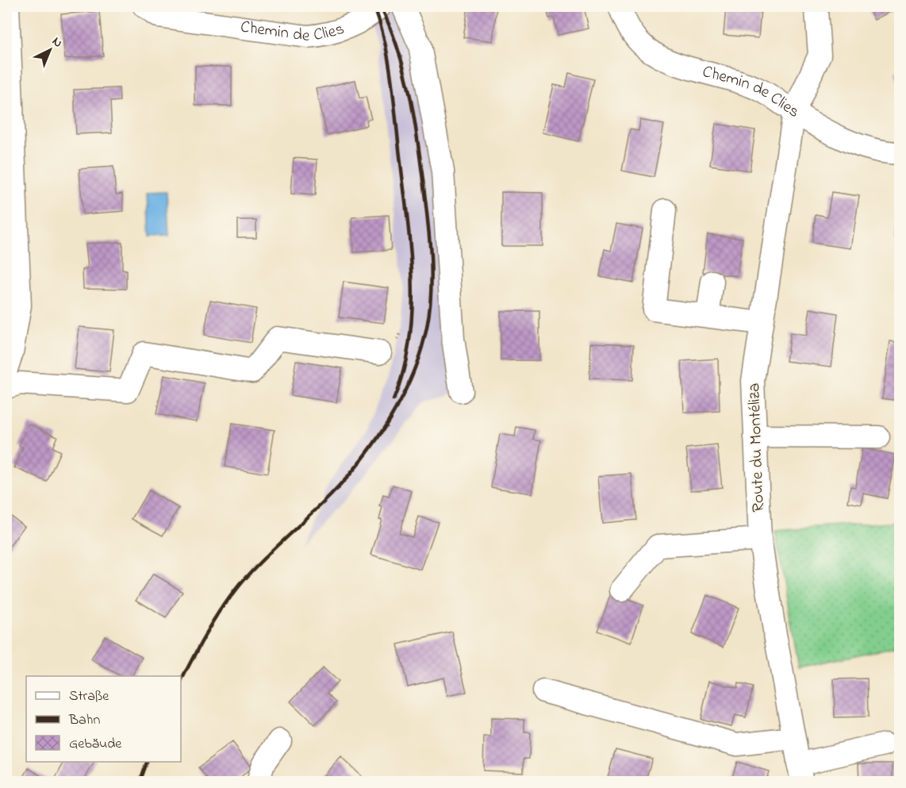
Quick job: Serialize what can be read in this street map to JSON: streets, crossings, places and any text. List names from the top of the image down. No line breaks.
{"streets":{"street":["Chemin de Clies","Route du Montéliza"]},"crossings":[["Chemin de Clies","Route du Montéliza"]],"legend":["Straße","Bahn","Gebäude"],"north":"top right"}
